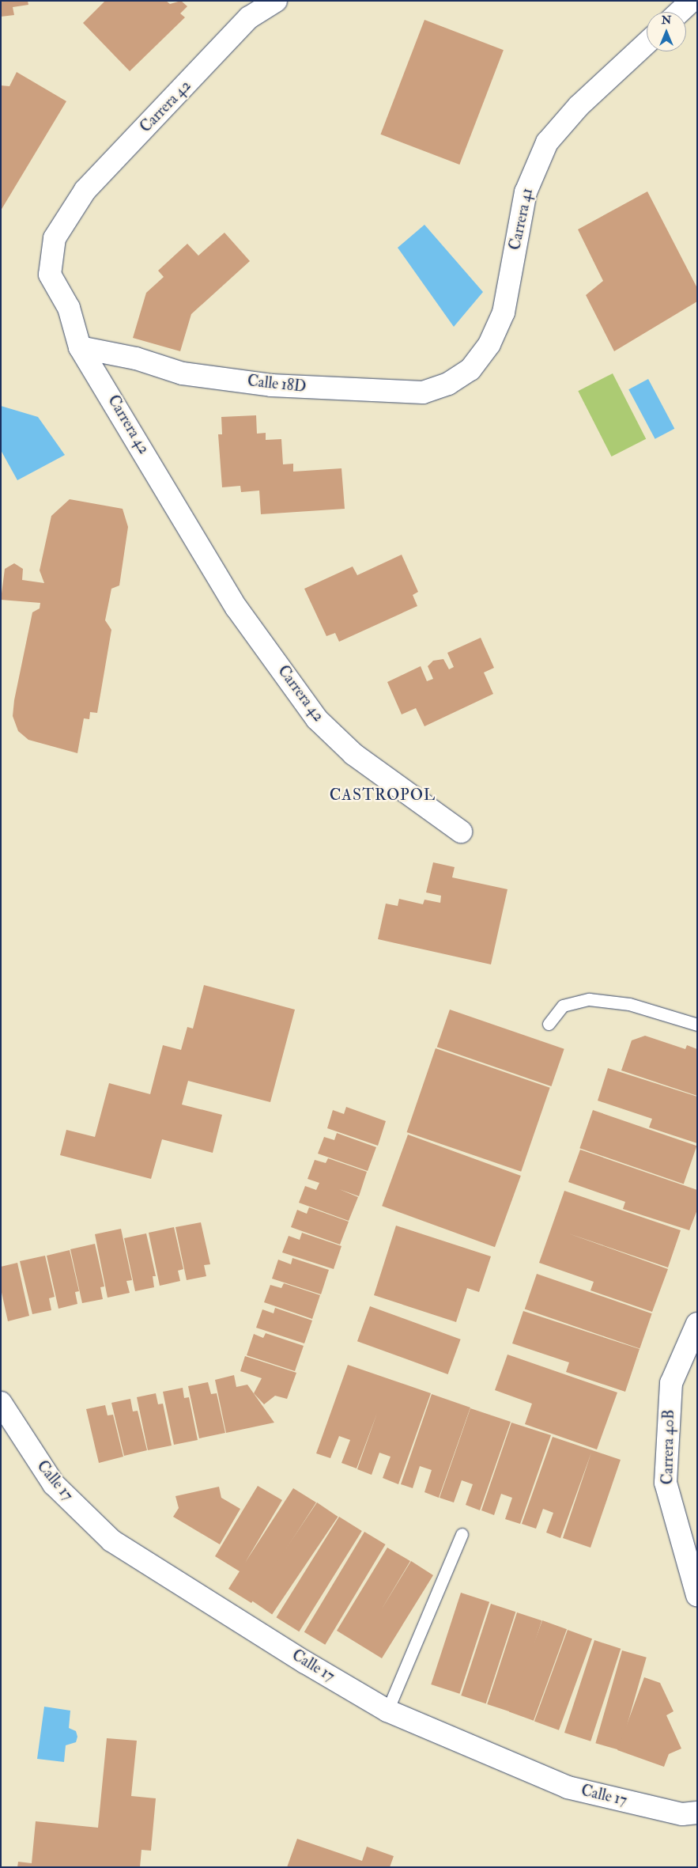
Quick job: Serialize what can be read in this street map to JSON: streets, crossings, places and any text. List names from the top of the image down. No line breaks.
{"streets":{"street":["Carrera 42","Carrera 41","Calle 18D","Carrera 40B","Calle 17"]},"crossings":[["Carrera 42","Calle 18D"],["Carrera 41","Calle 18D"]],"districts":["CASTROPOL"],"north":"top"}
